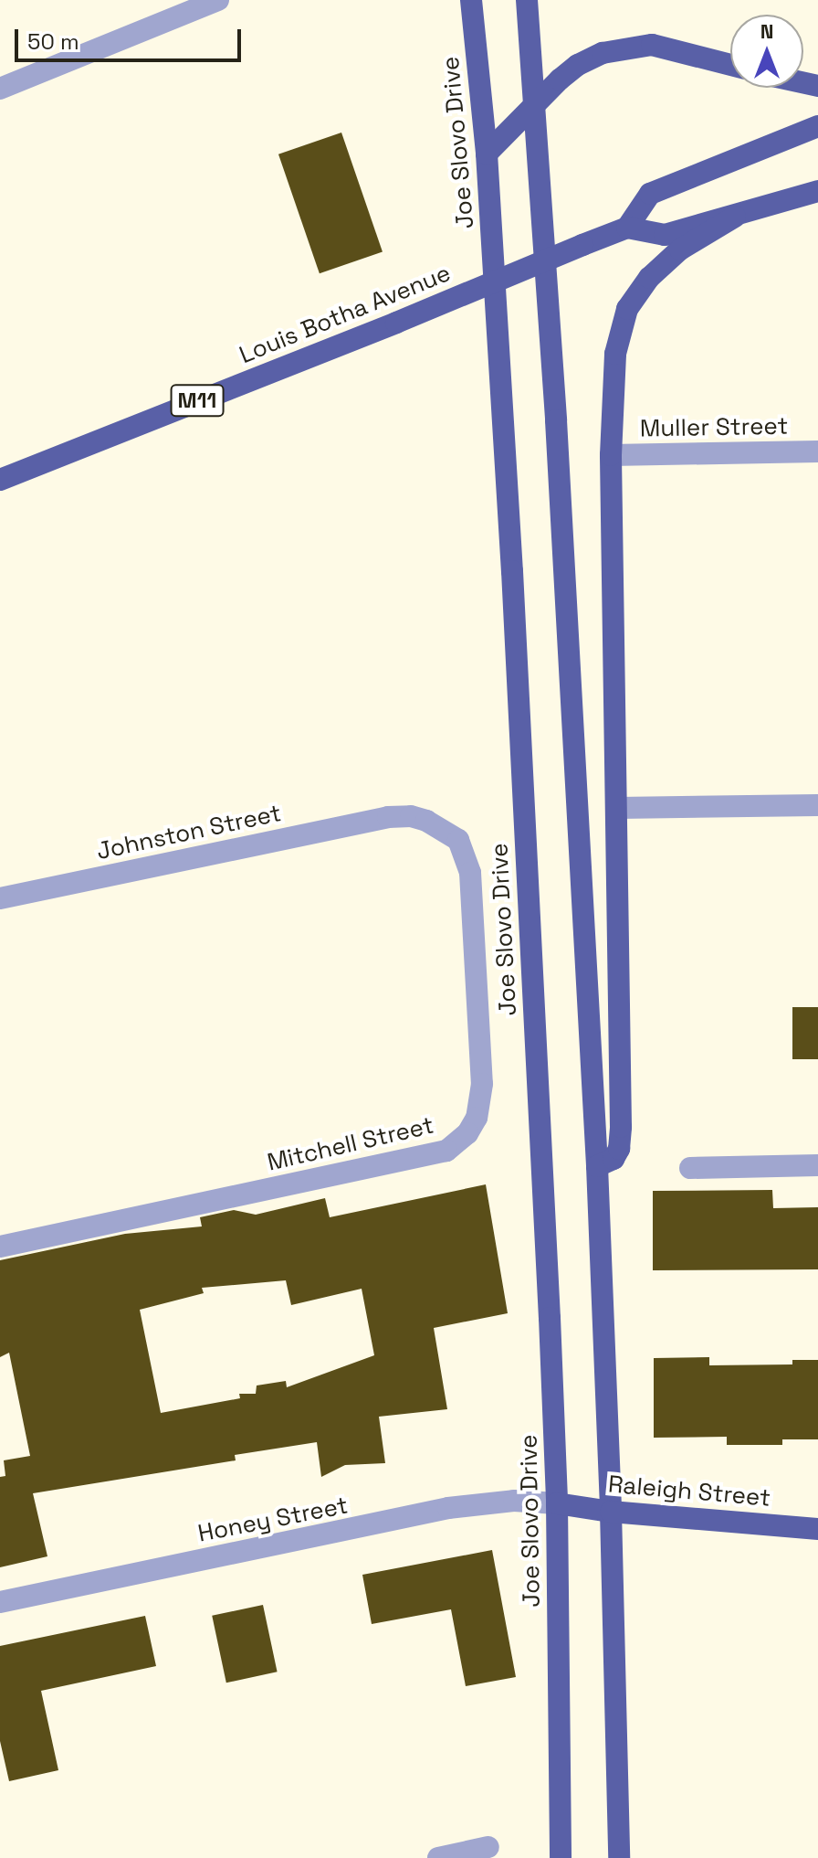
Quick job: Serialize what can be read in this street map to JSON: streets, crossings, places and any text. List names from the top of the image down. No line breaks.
{"streets":{"main road":["Joe Slovo Drive","Louis Botha Avenue","M11","Raleigh Street"],"street":["Muller Street","Johnston Street","Mitchell Street","Honey Street"]},"crossings":[["Joe Slovo Drive","Raleigh Street"],["Joe Slovo Drive","Honey Street"],["Johnston Street","Mitchell Street"],["Raleigh Street","Honey Street"]],"scale_bar":"50 m","north":"top"}
